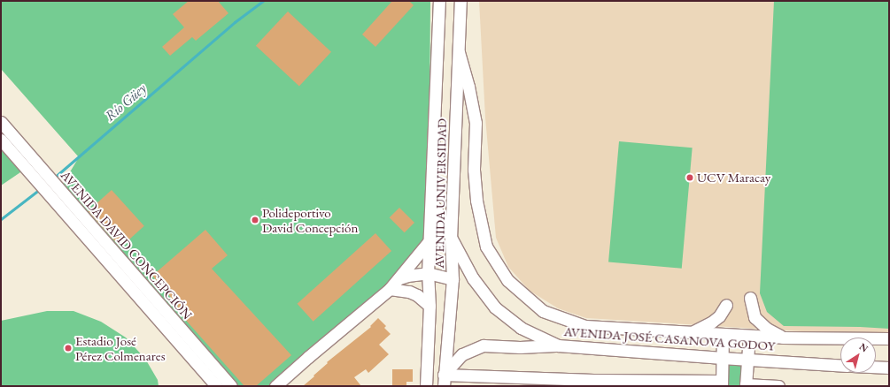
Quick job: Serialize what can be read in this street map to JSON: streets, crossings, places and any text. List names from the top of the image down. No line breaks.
{"streets":{"street":["AVENIDA UNIVERSIDAD","AVENIDA DAVID CONCEPCIÓN","AVENIDA JOSÉ CASANOVA GODOY"]},"crossings":[["AVENIDA UNIVERSIDAD","AVENIDA JOSÉ CASANOVA GODOY"]],"water":["Río Güey"],"places":["UCV Maracay","Polideportivo David Concepción","Estadio José Pérez Colmenares"],"north":"top right"}
